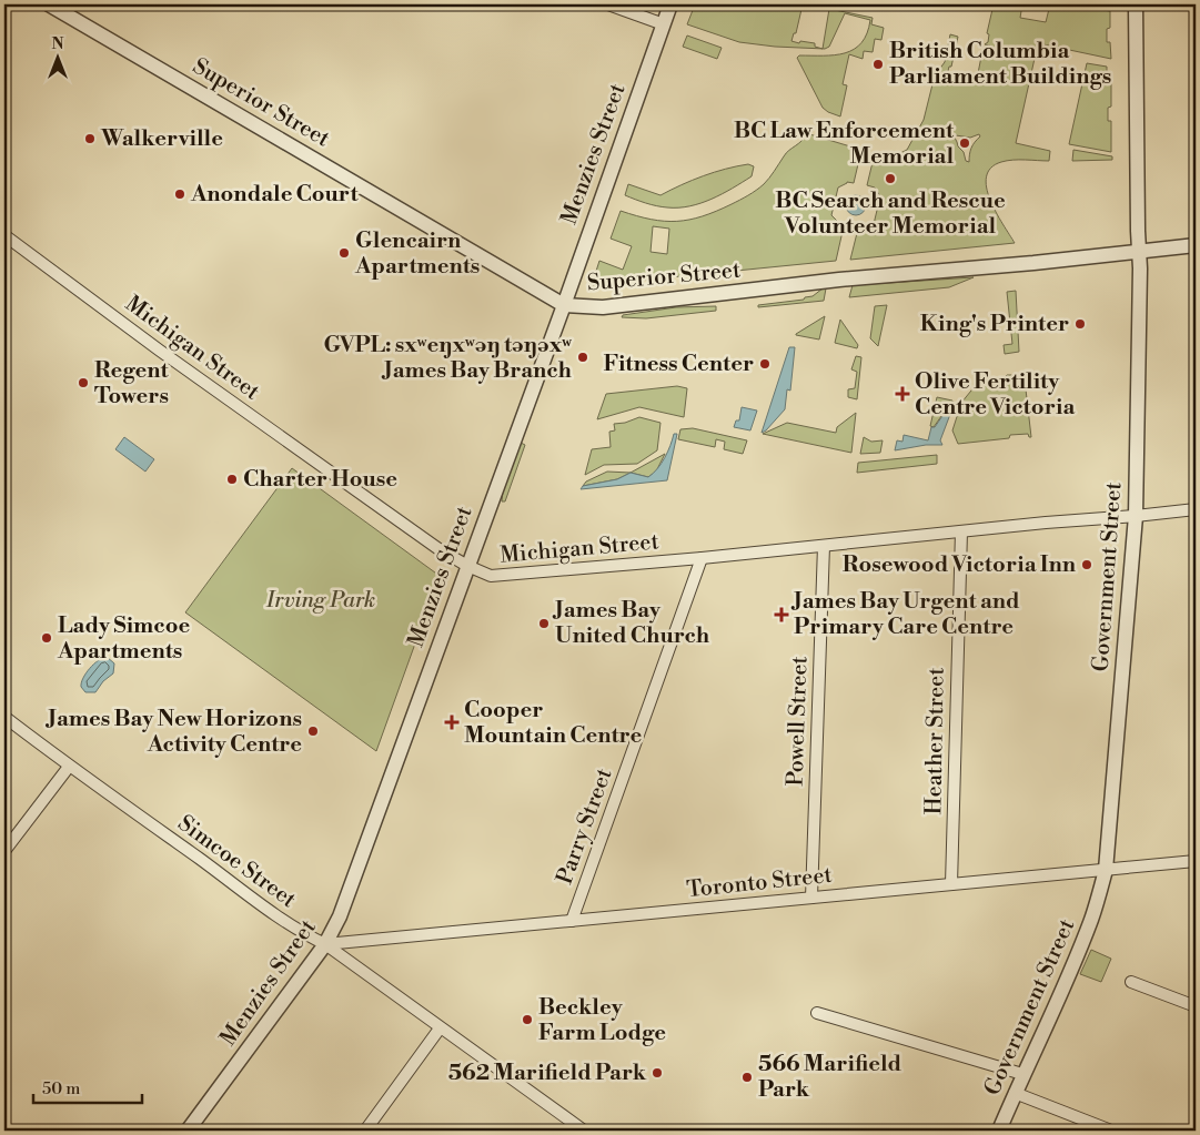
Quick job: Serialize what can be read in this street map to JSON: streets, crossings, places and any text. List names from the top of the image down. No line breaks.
{"streets":{"street":["Superior Street","Menzies Street","Michigan Street","Government Street","Powell Street","Heather Street","Parry Street","Simcoe Street","Toronto Street"]},"crossings":[["Superior Street","Menzies Street"],["Superior Street","Government Street"],["Menzies Street","Michigan Street"],["Menzies Street","Simcoe Street"],["Menzies Street","Toronto Street"],["Michigan Street","Government Street"],["Michigan Street","Powell Street"],["Michigan Street","Heather Street"],["Michigan Street","Parry Street"],["Government Street","Toronto Street"],["Powell Street","Toronto Street"],["Heather Street","Toronto Street"],["Parry Street","Toronto Street"],["Simcoe Street","Toronto Street"]],"parks":["Irving Park"],"places":{"other":["British Columbia Parliament Buildings","Walkerville","BC Law Enforcement Memorial","BC Search and Rescue Volunteer Memorial","Anondale Court","Glencairn Apartments","King's Printer","GVPL: sxʷeŋxʷəŋ təŋəxʷ James Bay Branch","Fitness Center","Regent Towers","Charter House","Rosewood Victoria Inn","James Bay United Church","Lady Simcoe Apartments","James Bay New Horizons Activity Centre","Beckley Farm Lodge","562 Marifield Park","566 Marifield Park"],"health":["Olive Fertility Centre Victoria","James Bay Urgent and Primary Care Centre","Cooper Mountain Centre"]},"scale_bar":"50 m","north":"top"}
